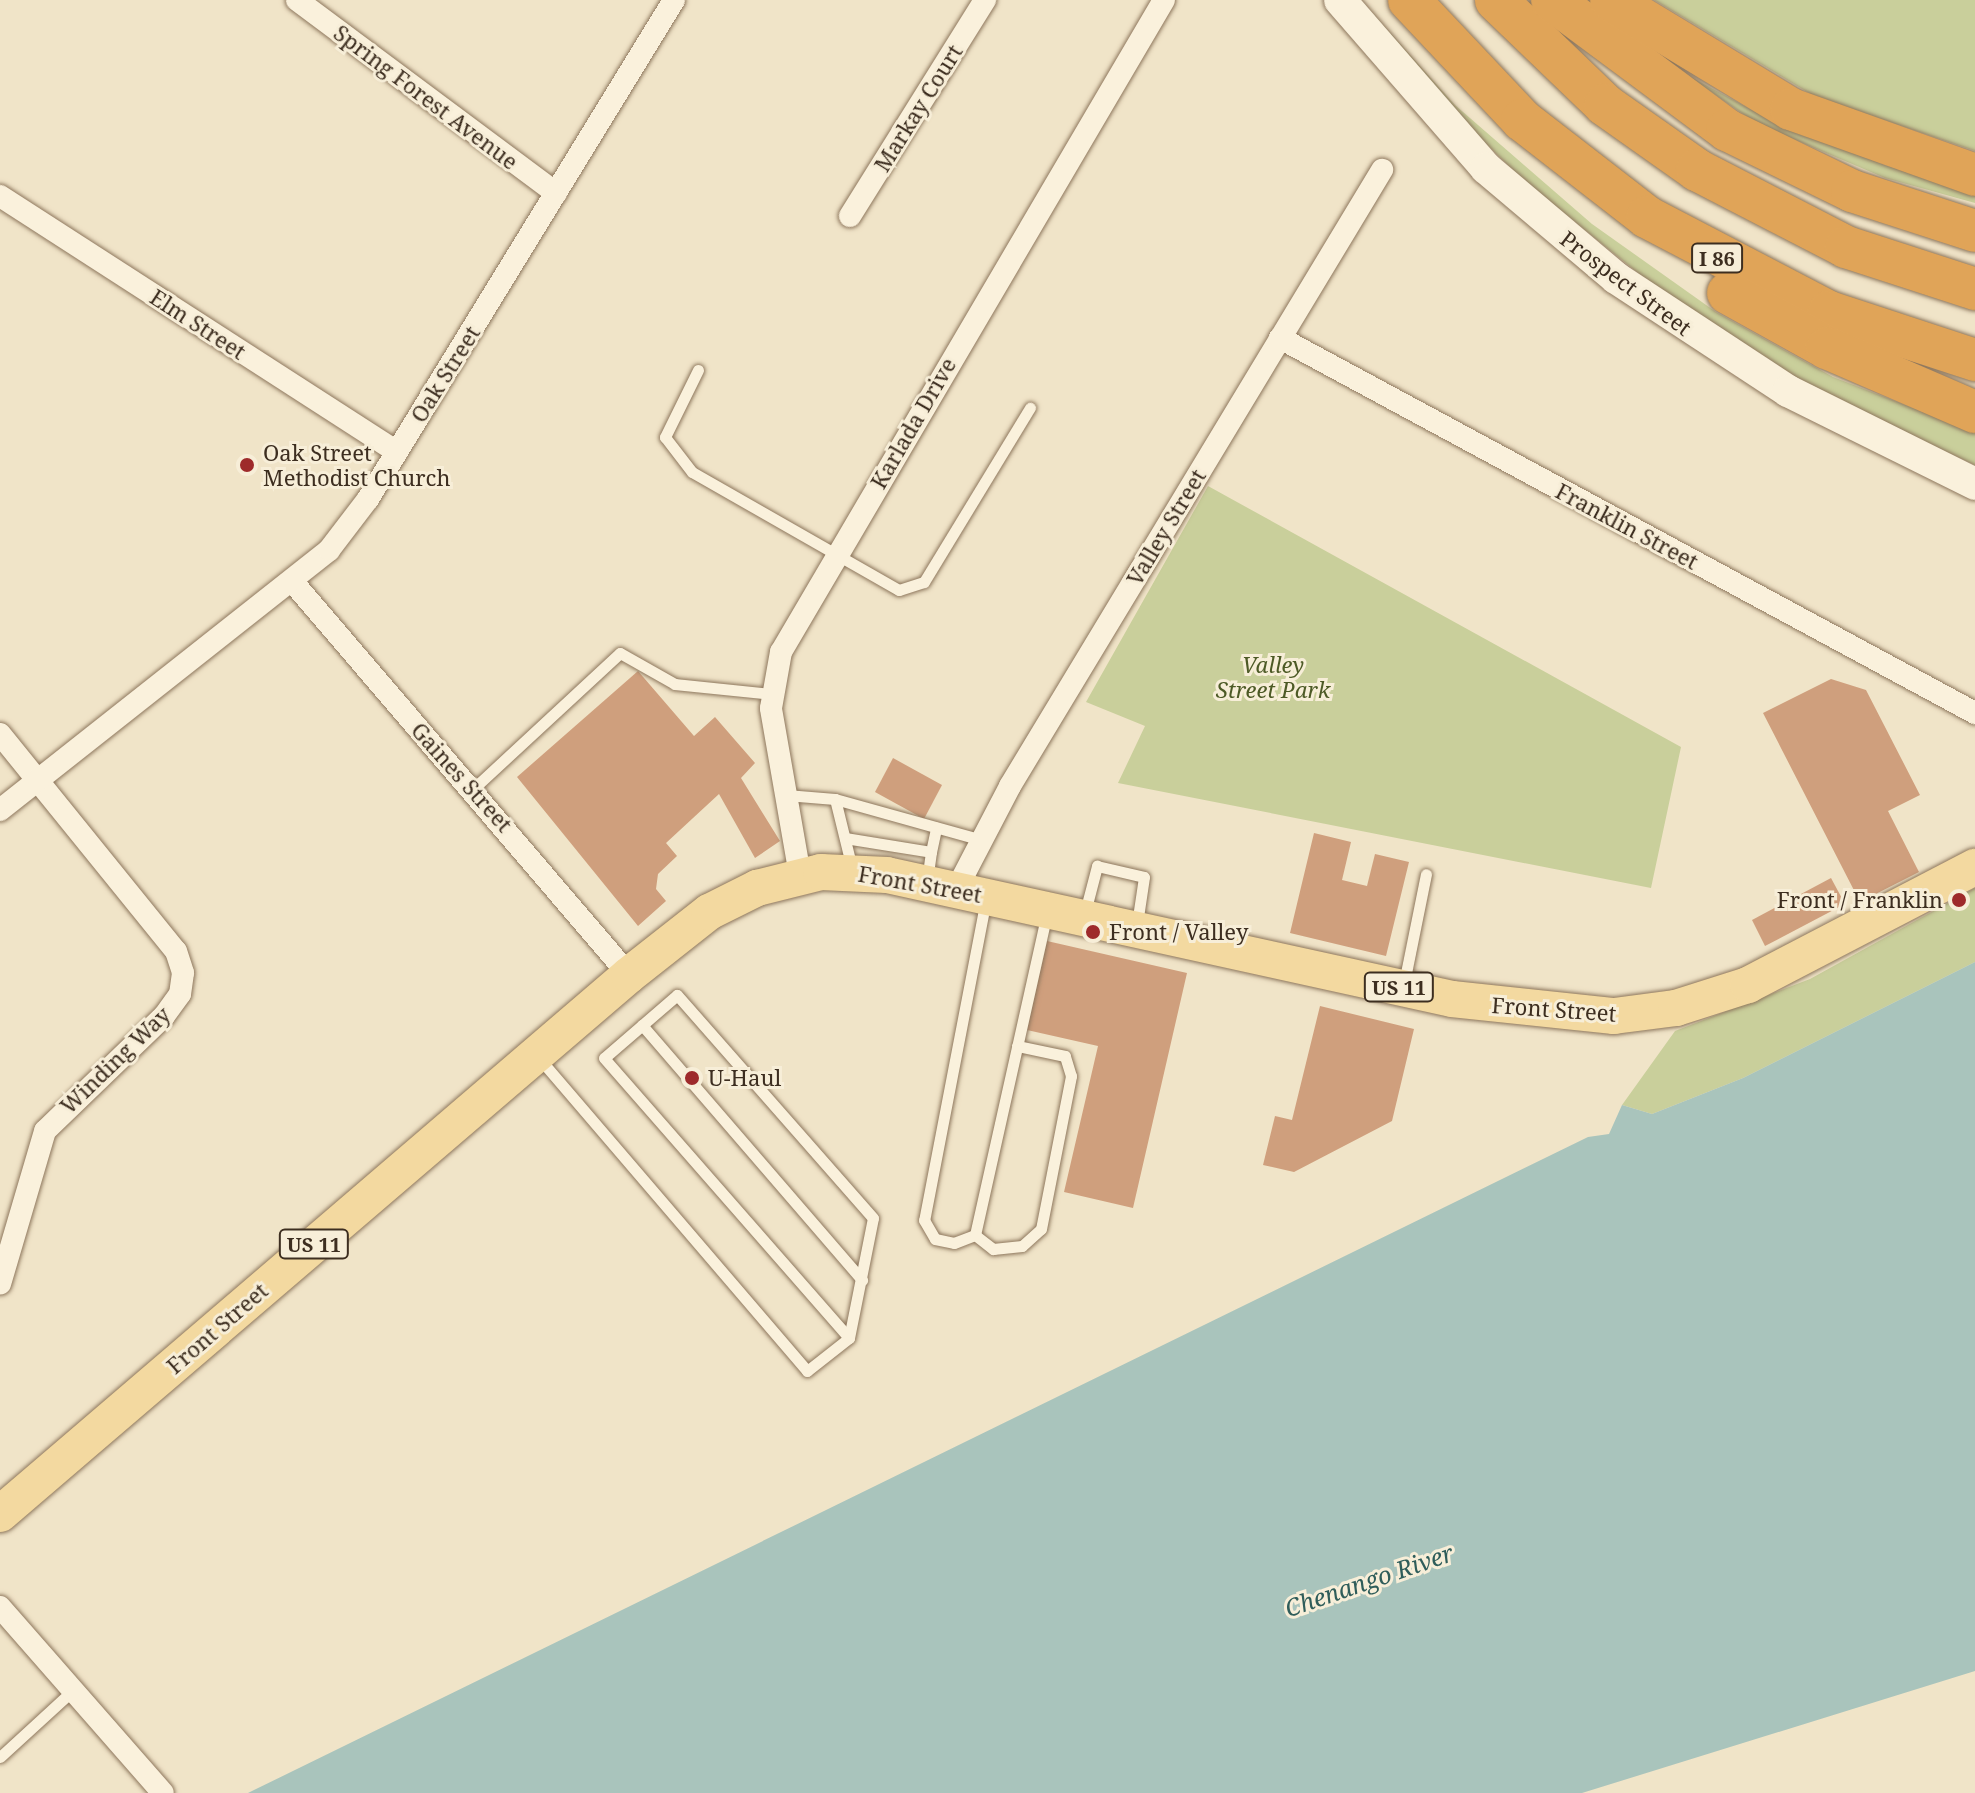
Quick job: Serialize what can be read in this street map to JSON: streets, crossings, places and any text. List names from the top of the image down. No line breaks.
{"streets":{"highway":["I 86"],"main road":["Front Street","US 11"],"street":["Spring Forest Avenue","Markay Court","Prospect Street","Elm Street","Oak Street","Karlada Drive","Franklin Street","Valley Street","Gaines Street","Winding Way"]},"crossings":[["Spring Forest Avenue","Oak Street"],["Elm Street","Oak Street"],["Oak Street","Gaines Street"],["Oak Street","Winding Way"],["Karlada Drive","Front Street"],["Franklin Street","Valley Street"],["Valley Street","Front Street"],["Gaines Street","Front Street"]],"water":["Chenango River"],"parks":["Valley Street Park"],"places":["Oak Street Methodist Church","Front / Franklin","Front / Valley","U-Haul"]}
